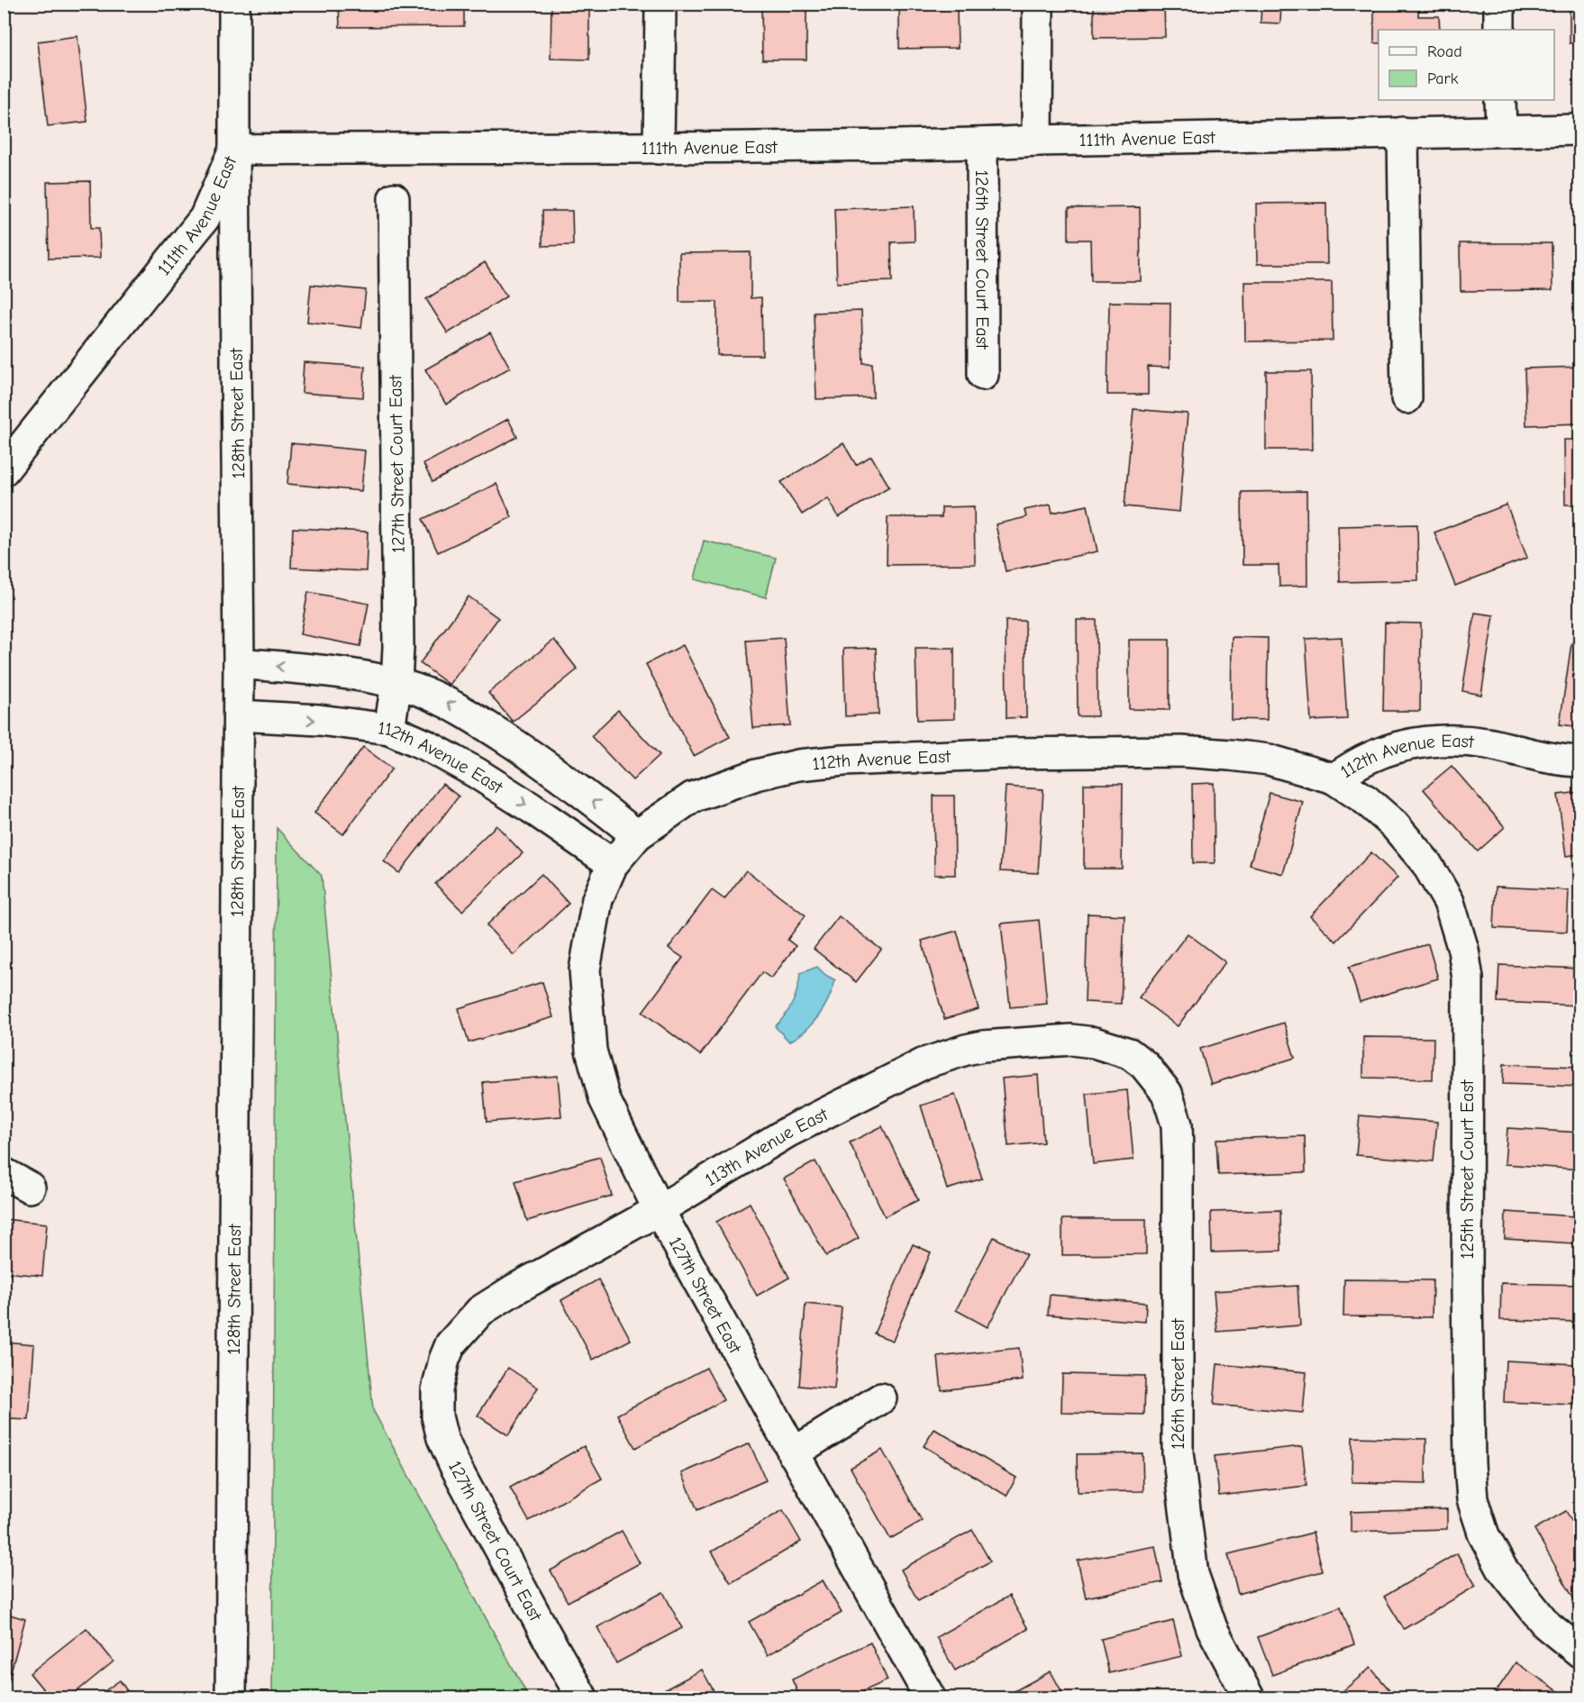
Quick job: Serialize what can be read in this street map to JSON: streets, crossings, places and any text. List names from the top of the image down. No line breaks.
{"streets":{"street":["111th Avenue East","126th Street Court East","128th Street East","127th Street Court East","112th Avenue East","113th Avenue East","125th Street Court East","127th Street East","126th Street East"]},"crossings":[["111th Avenue East","126th Street Court East"],["111th Avenue East","128th Street East"],["128th Street East","112th Avenue East"],["127th Street Court East","112th Avenue East"],["127th Street Court East","113th Avenue East"],["112th Avenue East","125th Street Court East"],["112th Avenue East","127th Street East"],["113th Avenue East","127th Street East"],["113th Avenue East","126th Street East"]],"legend":["Road","Park"]}
